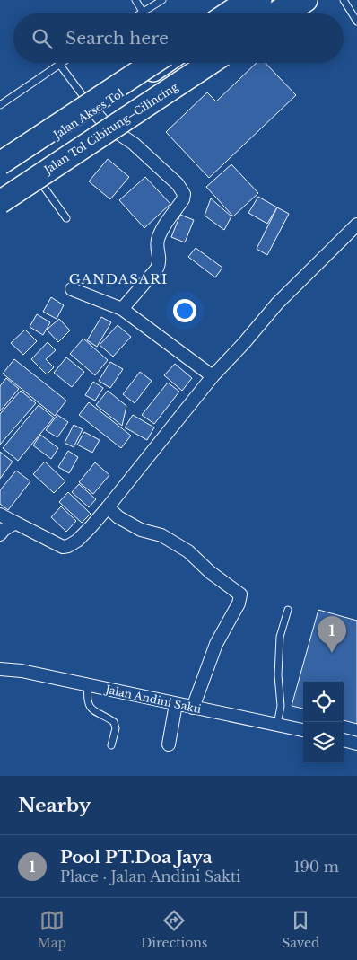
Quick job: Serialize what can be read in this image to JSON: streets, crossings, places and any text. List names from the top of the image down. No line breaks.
{"streets":{"highway":["Jalan Tol Cibitung–Cilincing"],"main road":["Jalan Akses Tol"],"street":["Jalan Andini Sakti"]},"districts":["GANDASARI"],"page":{"search":"Search here","pins":"1","heading":"Nearby","list":[{"mark":"1","name":"Pool PT.Doa Jaya","note":"Place · Jalan Andini Sakti","value":"190 m"}],"nav":["Map","Directions","Saved"]}}
